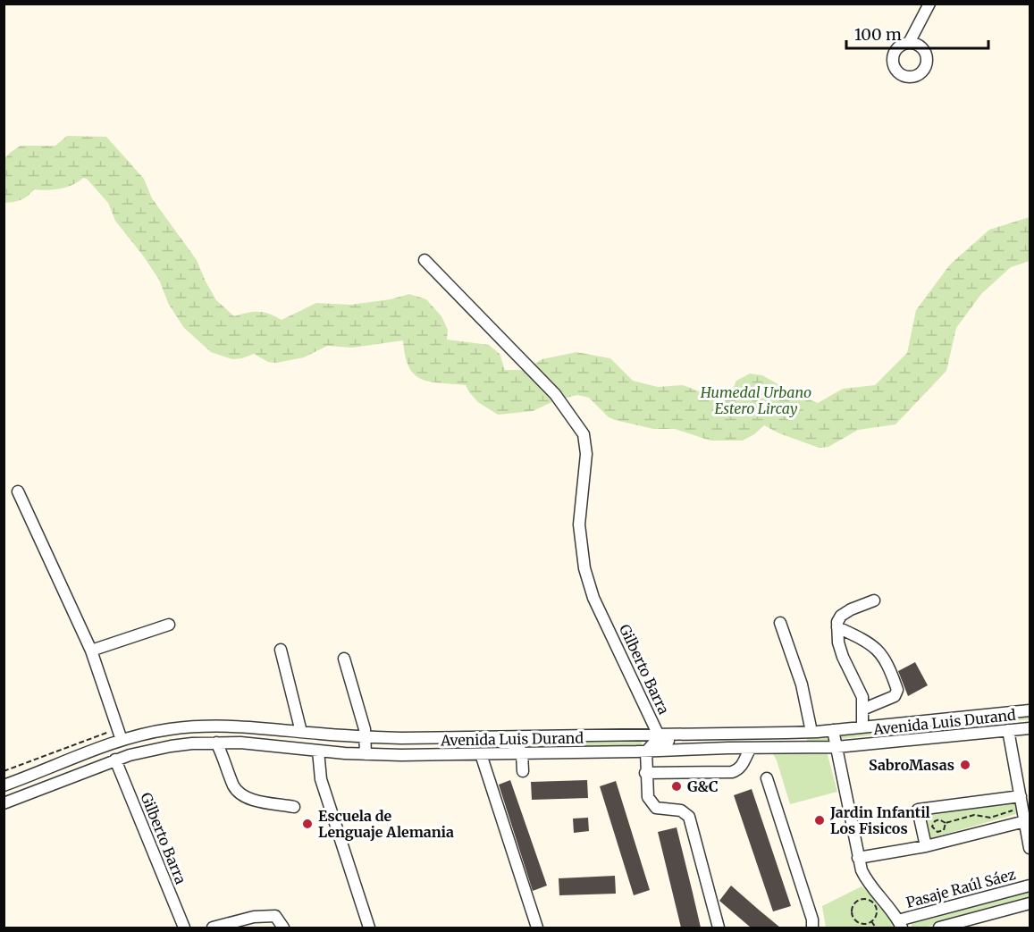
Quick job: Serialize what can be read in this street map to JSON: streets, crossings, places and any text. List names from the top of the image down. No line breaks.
{"streets":{"street":["Gilberto Barra","Avenida Luis Durand","Pasaje Raúl Sáez"]},"crossings":[["Gilberto Barra","Avenida Luis Durand"]],"parks":["Humedal Urbano Estero Lircay"],"places":["SabroMasas","G&C","Jardin Infantil Los Fisicos","Escuela de Lenguaje Alemania"],"scale_bar":"100 m"}
